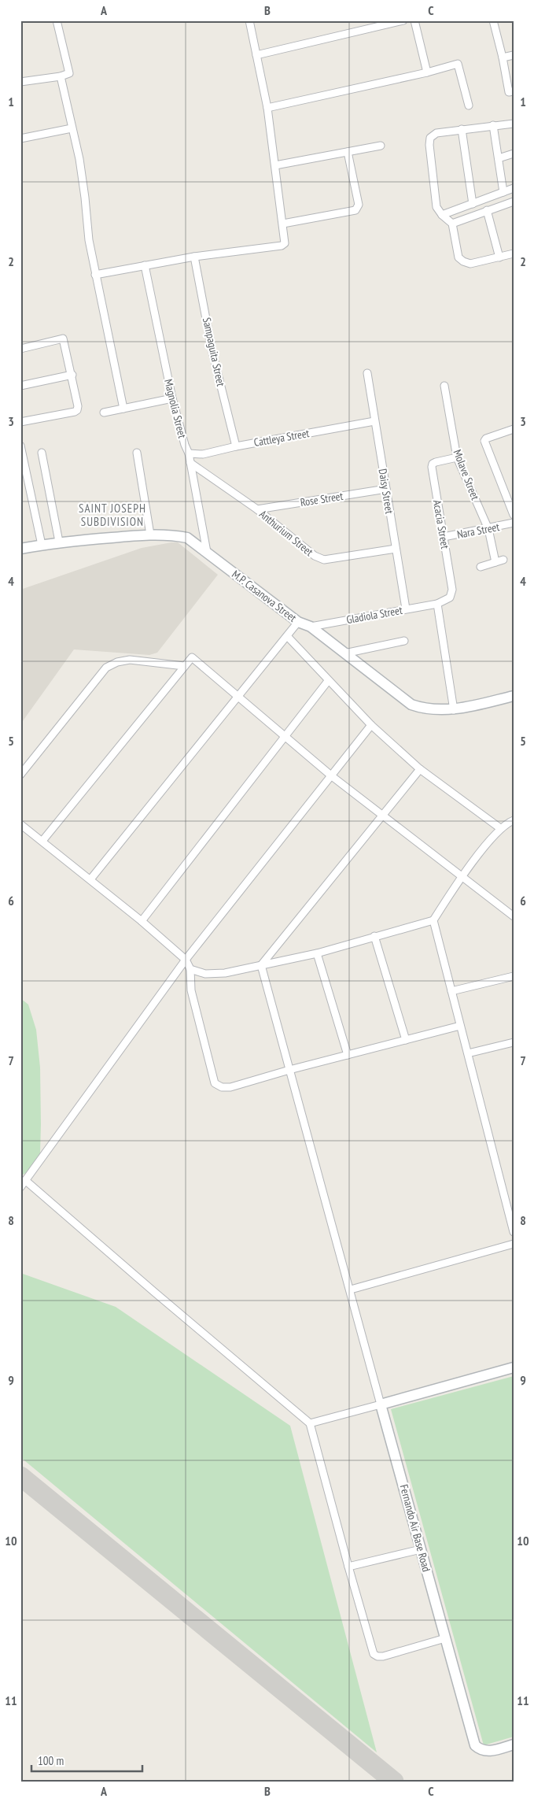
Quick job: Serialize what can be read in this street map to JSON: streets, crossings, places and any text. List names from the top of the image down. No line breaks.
{"streets":{"street":["Sampaguita Street","Magnolia Street","Cattleya Street","Molave Street","Daisy Street","Rose Street","Acacia Street","Nara Street","Anthurium Street","M.P. Casanova Street","Gladiola Street","Fernando Air Base Road"]},"crossings":[["Sampaguita Street","Cattleya Street"],["Magnolia Street","Cattleya Street"],["Magnolia Street","Anthurium Street"],["Magnolia Street","M.P. Casanova Street"],["Cattleya Street","Daisy Street"],["Molave Street","Acacia Street"],["Molave Street","Nara Street"],["Daisy Street","Rose Street"],["Daisy Street","Anthurium Street"],["Daisy Street","Gladiola Street"],["Rose Street","Anthurium Street"],["Acacia Street","Nara Street"],["Acacia Street","Gladiola Street"],["M.P. Casanova Street","Gladiola Street"]],"districts":["SAINT JOSEPH SUBDIVISION"],"scale_bar":"100 m","grid":{"columns":["A","B","C"],"rows":["1","2","3","4","5","6","7","8","9","10","11"]}}
